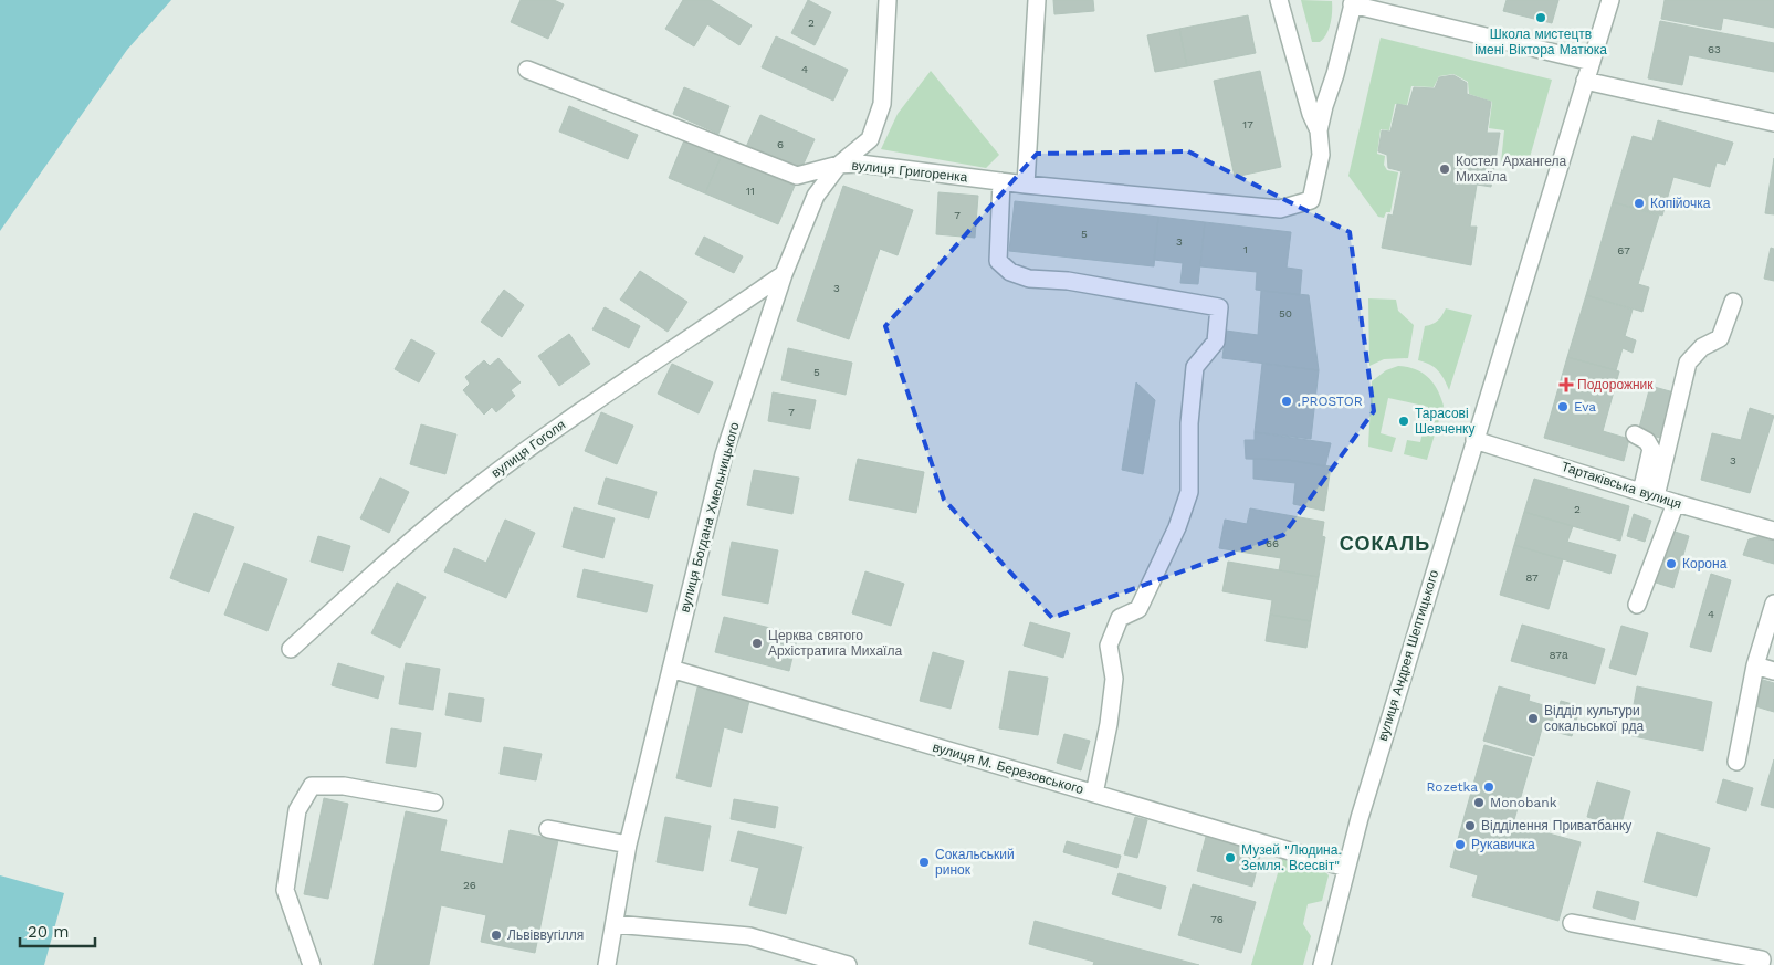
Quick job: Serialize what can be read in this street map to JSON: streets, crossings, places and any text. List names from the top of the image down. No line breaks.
{"streets":{"street":["вулиця Григоренка","вулиця Гоголя","Тартаківська вулиця","вулиця Богдана Хмельницького","вулиця Андрея Шептицького","вулиця М. Березовського"]},"crossings":[["вулиця Григоренка","вулиця Богдана Хмельницького"],["вулиця Гоголя","вулиця Богдана Хмельницького"],["Тартаківська вулиця","вулиця Андрея Шептицького"],["вулиця Богдана Хмельницького","вулиця М. Березовського"],["вулиця Андрея Шептицького","вулиця М. Березовського"]],"districts":["СОКАЛЬ"],"places":{"other":["Школа мистецтв імені Віктора Матюка","Костел Архангела Михаїла","Копійочка",".PROSTOR","Eva","Тарасові Шевченку","Корона","Церква святого Архістратига Михаїла","Відділ культури сокальської рда","Rozetka","Monobank","Відділення Приватбанку","Рукавичка","Музей \"Людина. Земля. Всесвіт\"","Сокальський ринок","Львіввугілля"],"health":["Подорожник"]},"house_numbers":["2","63","4","17","6","11","7","5","3","1","67","3","50","5","7","3","2","66","87","4","87а","26","76"],"scale_bar":"20 m"}
